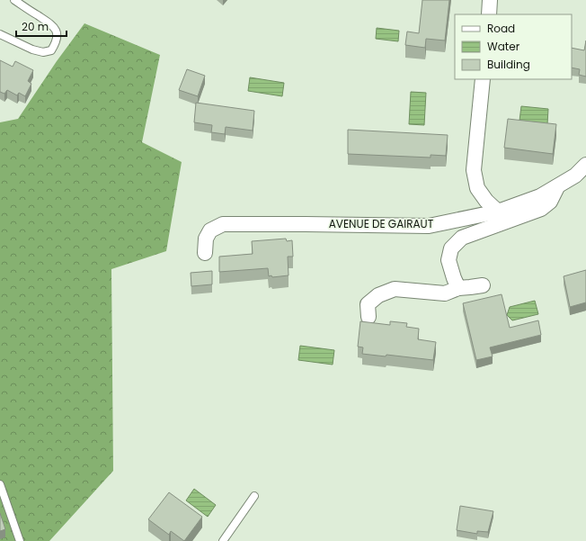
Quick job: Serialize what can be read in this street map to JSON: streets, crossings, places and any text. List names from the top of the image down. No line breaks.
{"streets":{"street":["AVENUE DE GAIRAUT"]},"legend":["Road","Water","Building"],"scale_bar":"20 m"}
